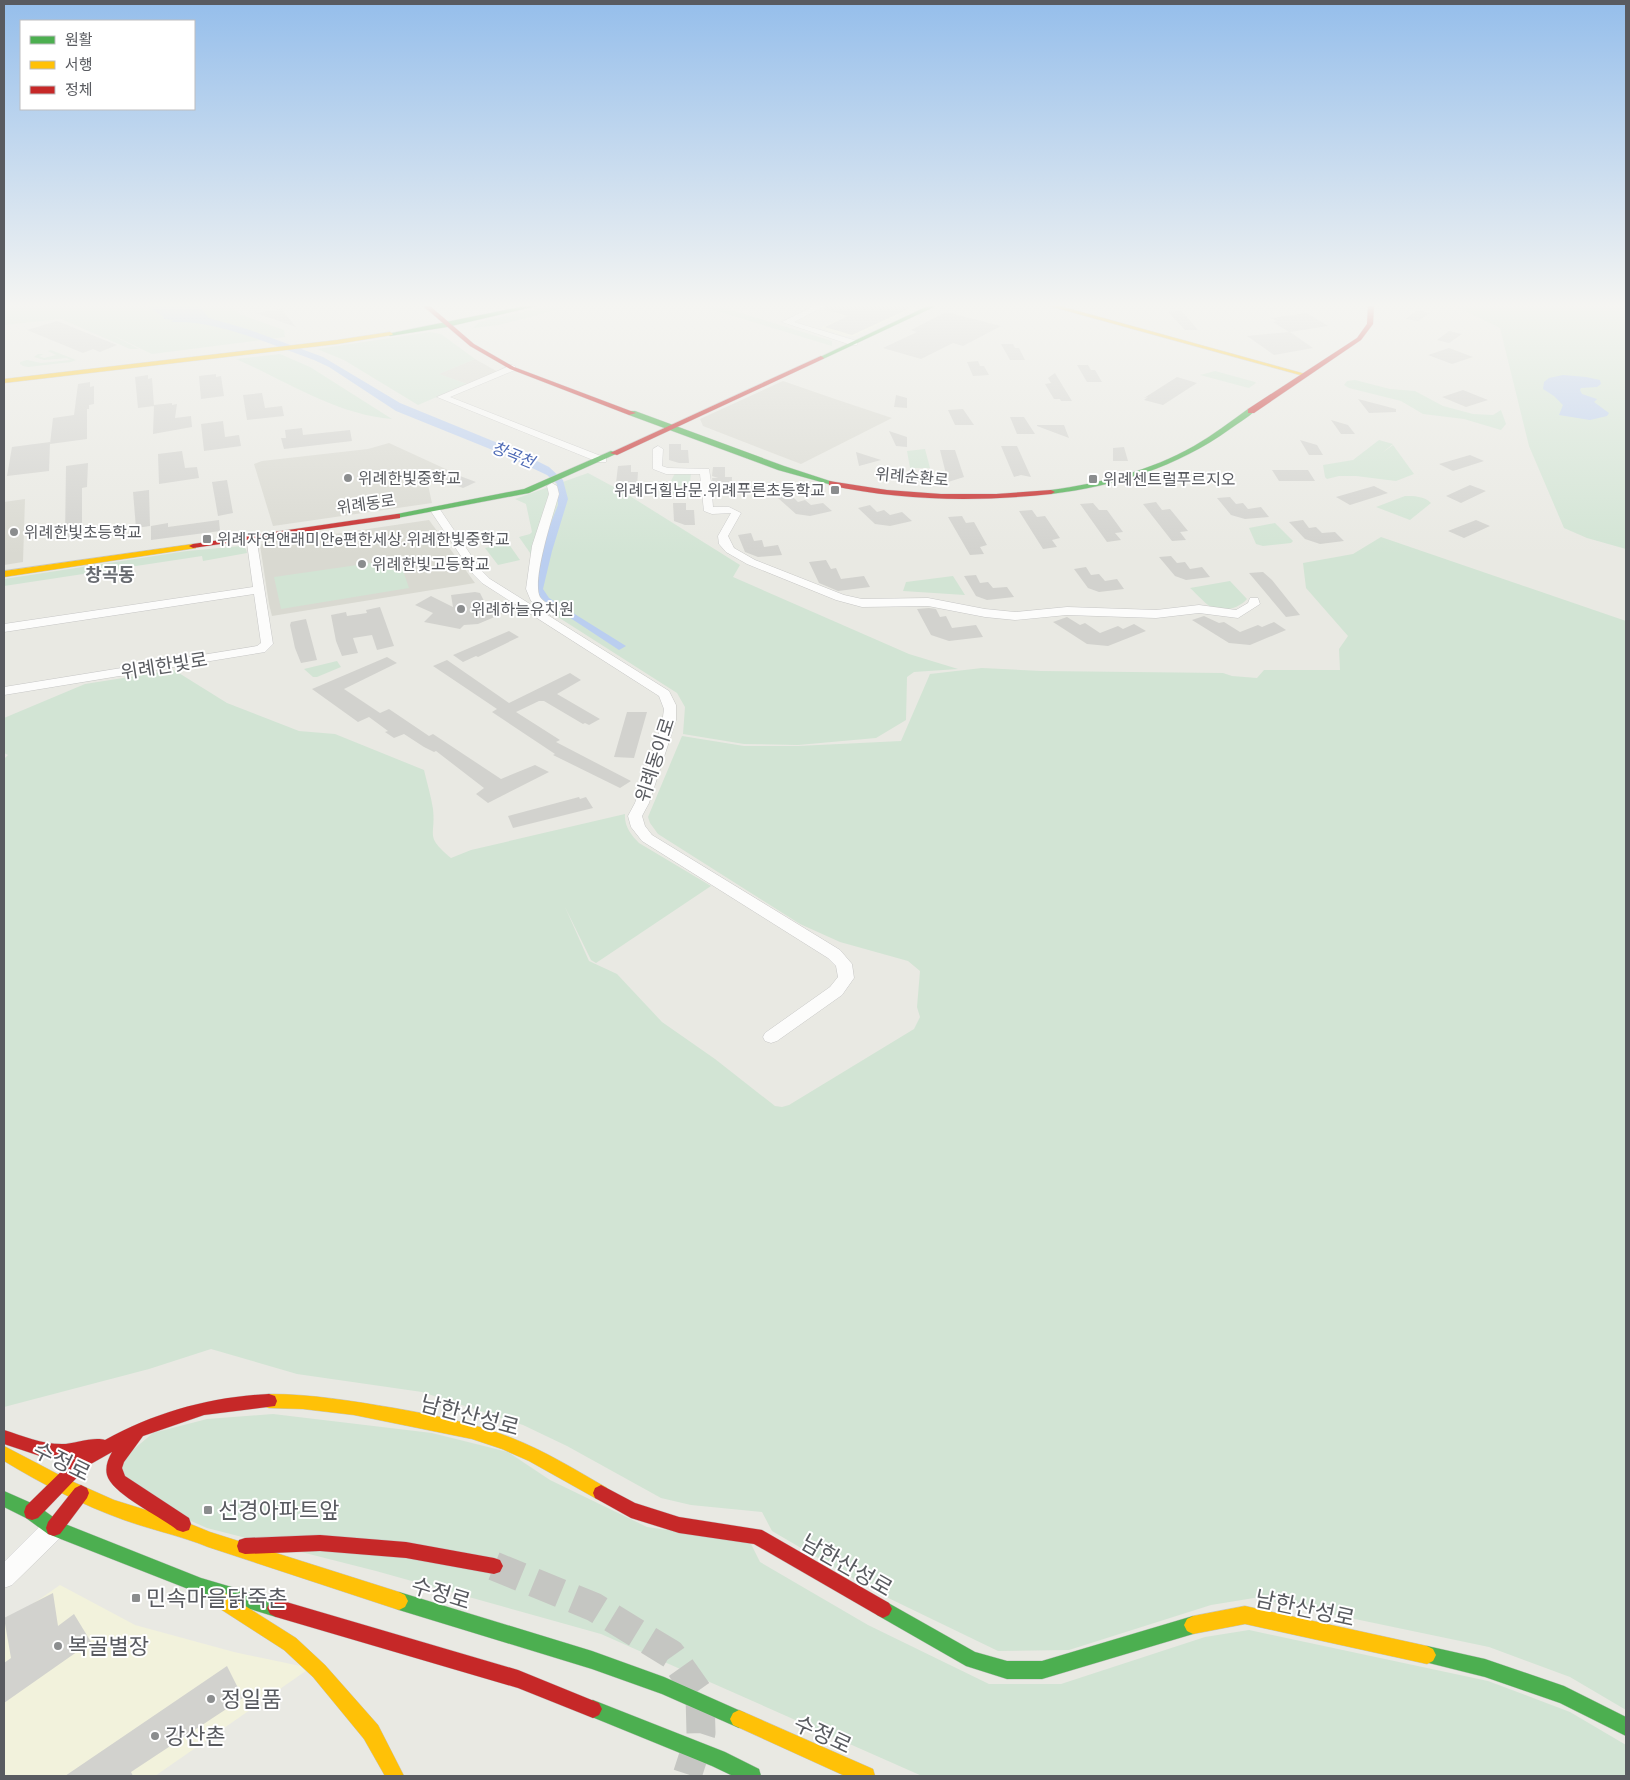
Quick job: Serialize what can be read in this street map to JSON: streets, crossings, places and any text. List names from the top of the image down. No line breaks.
{"streets":{"main road":["위례순환로","위례동로","남한산성로","수정로"],"street":["위례한빛로","위례동이로"]},"crossings":[["위례순환로","위례동로"],["위례동로","위례한빛로"],["위례동로","위례동이로"],["남한산성로","수정로"]],"districts":["창곡동"],"water":["창곡천"],"places":{"other":["위례한빛중학교","위례한빛초등학교","위례한빛고등학교","위례하늘유치원","복골별장","정일품","강산촌"],"transit":["위례센트럴푸르지오","위례더힐남문.위례푸른초등학교","위례자연앤래미안e편한세상.위례한빛중학교","선경아파트앞","민속마을닭죽촌"]},"legend":["원활","서행","정체"]}
